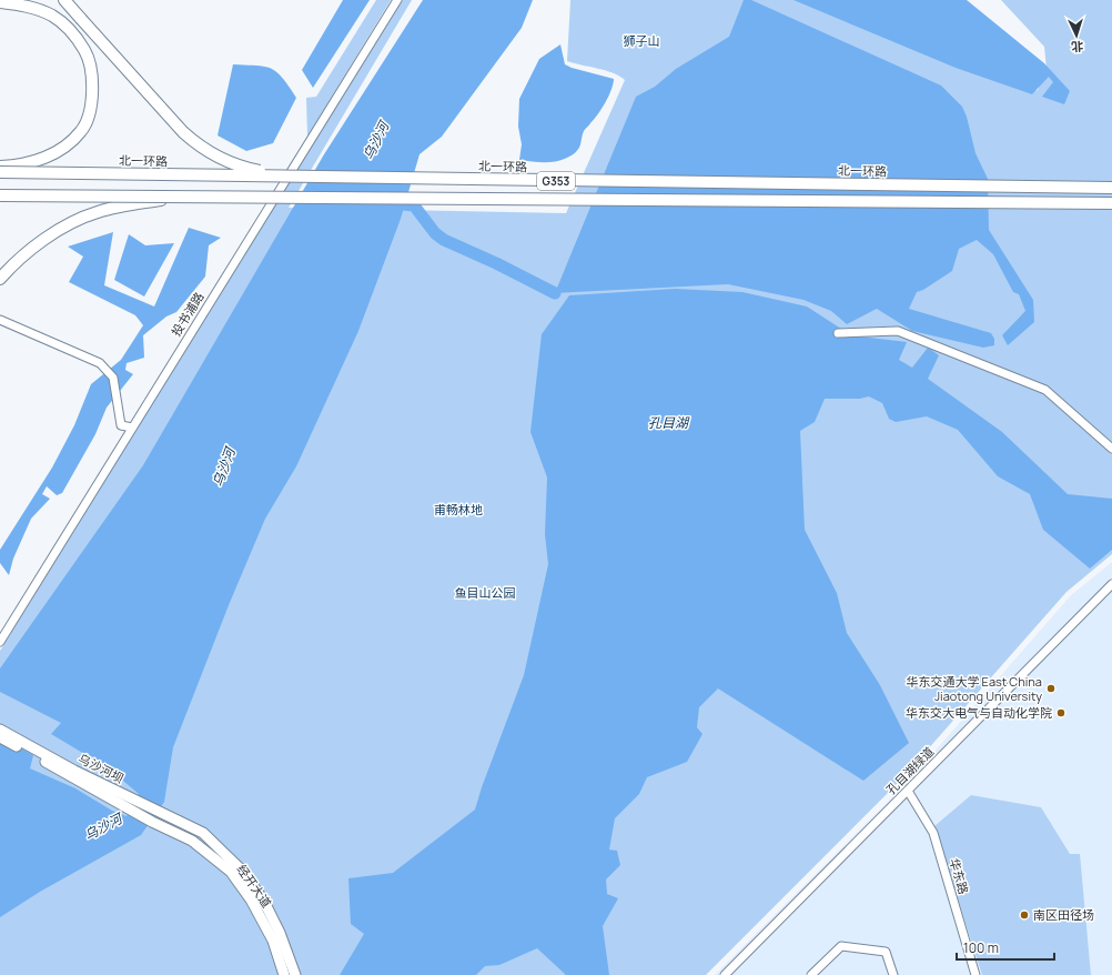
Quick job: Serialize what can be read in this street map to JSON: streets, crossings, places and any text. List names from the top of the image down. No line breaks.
{"streets":{"highway":["北一环路","G353"],"main road":["乌沙河坝","经开大道"],"street":["投书浦路","孔目湖绿道","华东路"]},"crossings":[["乌沙河坝","经开大道"],["孔目湖绿道","华东路"]],"water":["乌沙河","孔目湖"],"parks":["狮子山","甫畅林地","鱼目山公园"],"places":["华东交通大学 East China Jiaotong University","华东交大电气与自动化学院","南区田径场"],"scale_bar":"100 m","north":"bottom"}
